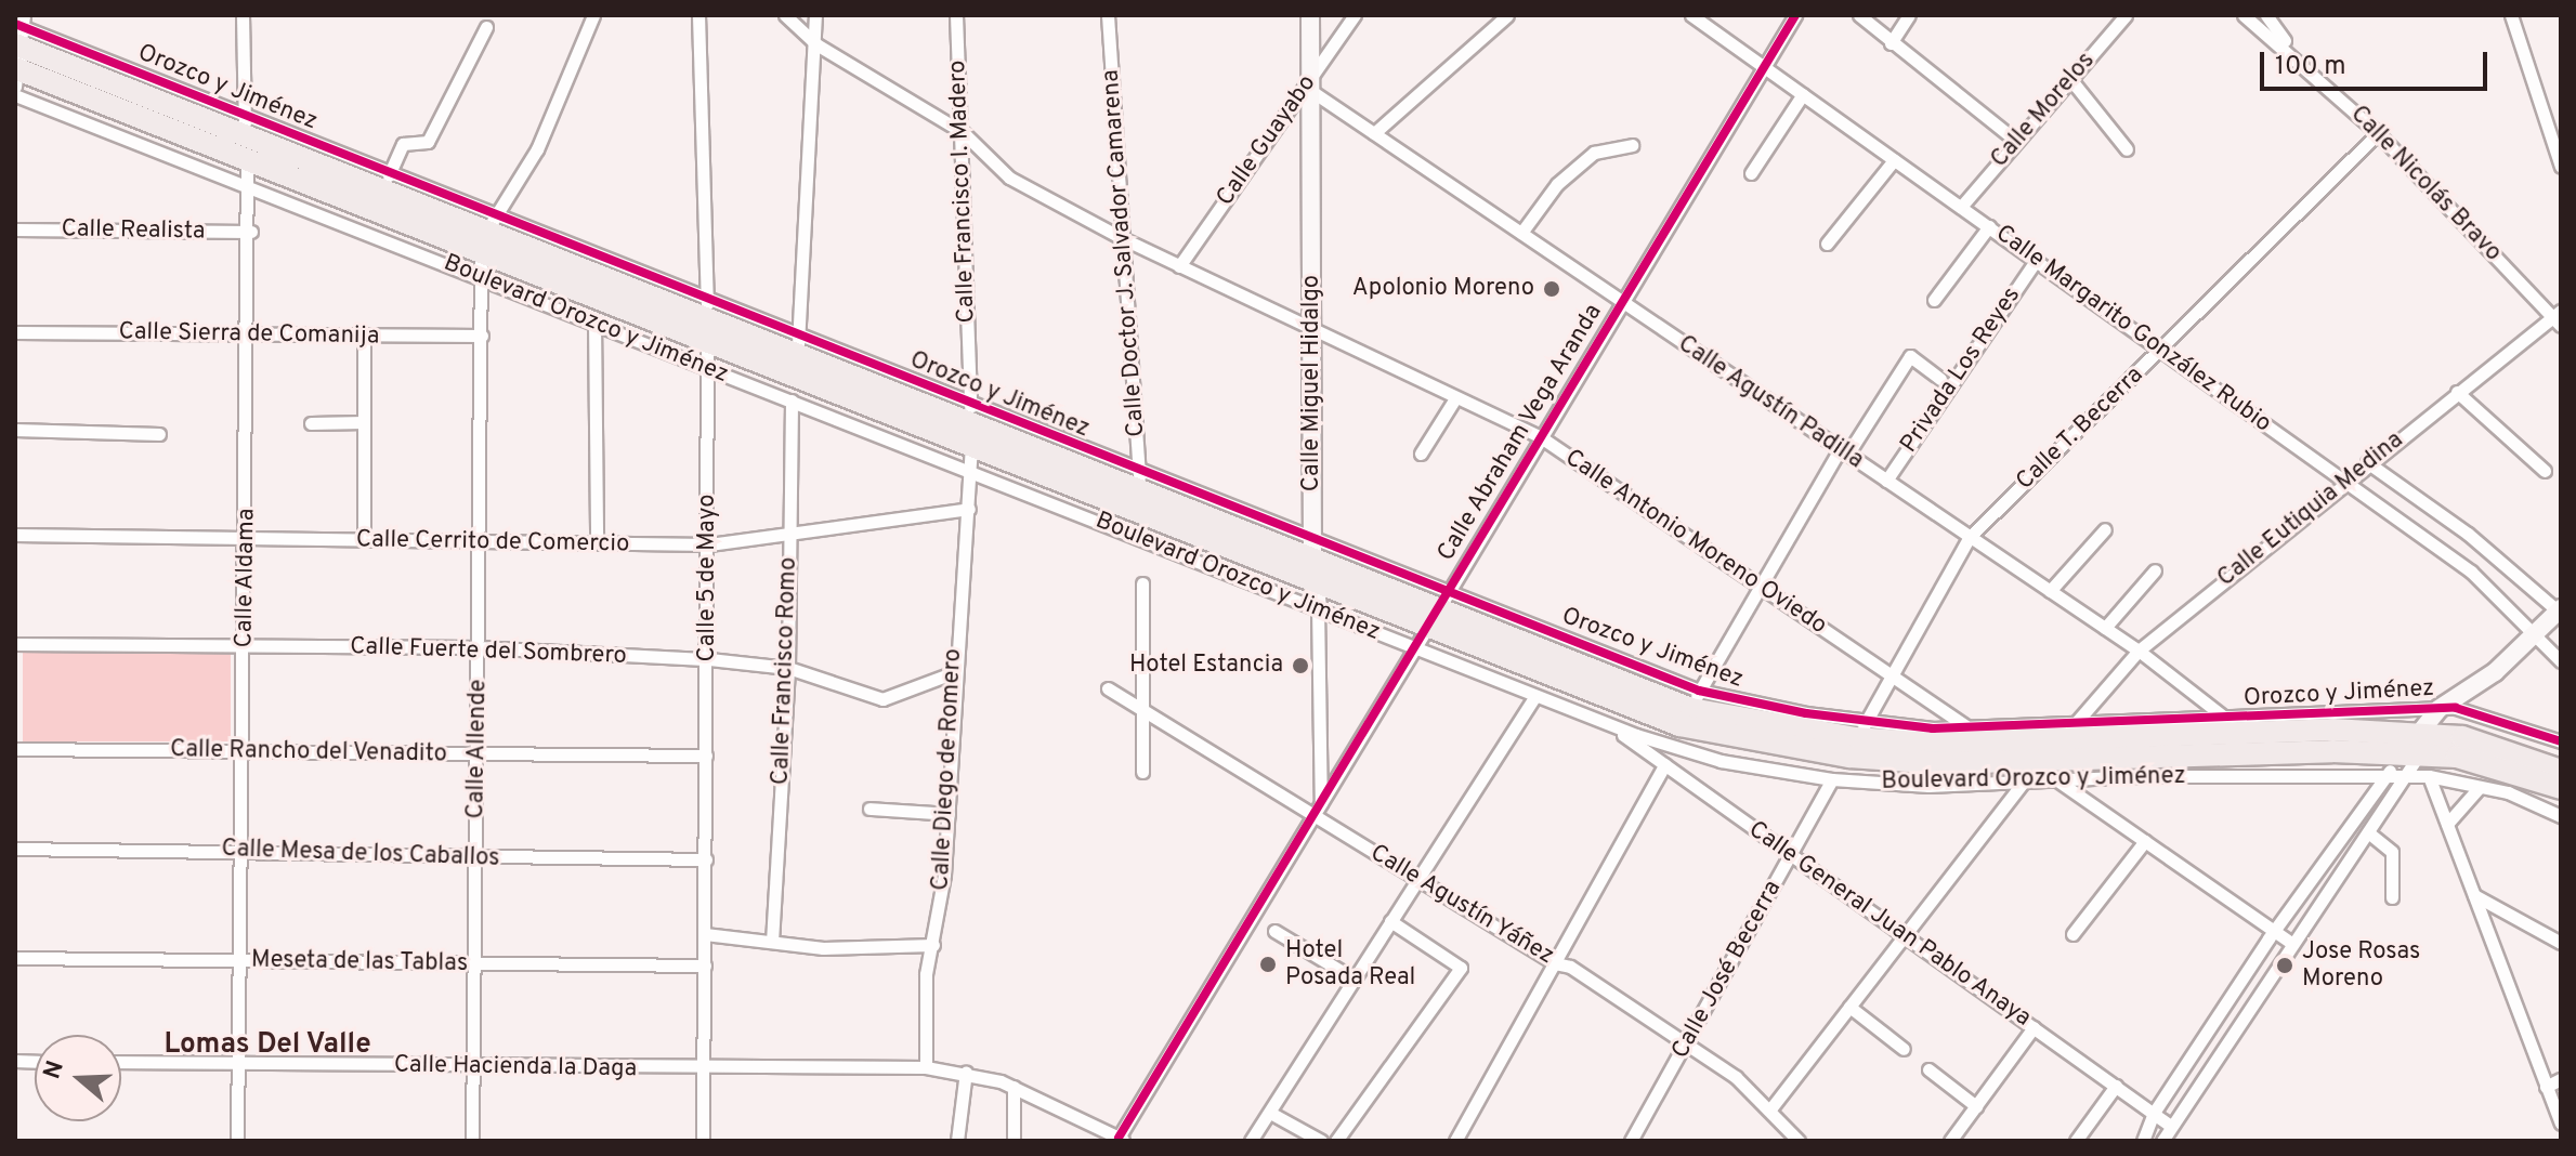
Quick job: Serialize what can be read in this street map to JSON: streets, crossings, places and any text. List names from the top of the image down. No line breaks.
{"streets":{"highway":["Orozco y Jiménez"],"street":["Calle Morelos","Calle Guayabo","Calle Nicolás Bravo","Calle Francisco I. Madero","Calle Realista","Calle Doctor J. Salvador Camarena","Boulevard Orozco y Jiménez","Calle Margarito González Rubio","Calle Sierra de Comanija","Privada Los Reyes","Calle Miguel Hidalgo","Calle Agustín Padilla","Calle T. Becerra","Calle Abraham Vega Aranda","Calle Eutiquia Medina","Calle Cerrito de Comercio","Calle Antonio Moreno Oviedo","Calle Aldama","Calle 5 de Mayo","Calle Fuerte del Sombrero","Calle Francisco Romo","Calle Allende","Calle Rancho del Venadito","Calle Diego de Romero","Calle Mesa de los Caballos","Calle Agustín Yáñez","Calle General Juan Pablo Anaya","Meseta de las Tablas","Calle José Becerra","Calle Hacienda la Daga"]},"crossings":[["Orozco y Jiménez","Calle Francisco I. Madero"],["Orozco y Jiménez","Calle Doctor J. Salvador Camarena"],["Orozco y Jiménez","Boulevard Orozco y Jiménez"],["Orozco y Jiménez","Calle Miguel Hidalgo"],["Orozco y Jiménez","Calle Agustín Padilla"],["Orozco y Jiménez","Calle T. Becerra"],["Orozco y Jiménez","Calle Abraham Vega Aranda"],["Orozco y Jiménez","Calle Eutiquia Medina"],["Orozco y Jiménez","Calle Antonio Moreno Oviedo"],["Orozco y Jiménez","Calle Aldama"],["Orozco y Jiménez","Calle 5 de Mayo"],["Orozco y Jiménez","Calle Allende"],["Calle Morelos","Calle Margarito González Rubio"],["Calle Guayabo","Calle Miguel Hidalgo"],["Calle Guayabo","Calle Agustín Padilla"],["Calle Guayabo","Calle Antonio Moreno Oviedo"],["Calle Nicolás Bravo","Calle T. Becerra"],["Calle Nicolás Bravo","Calle Eutiquia Medina"],["Calle Francisco I. Madero","Boulevard Orozco y Jiménez"],["Calle Francisco I. Madero","Calle Antonio Moreno Oviedo"],["Calle Francisco I. Madero","Calle Diego de Romero"],["Calle Realista","Calle Aldama"],["Calle Doctor J. Salvador Camarena","Boulevard Orozco y Jiménez"],["Calle Doctor J. Salvador Camarena","Calle Antonio Moreno Oviedo"],["Boulevard Orozco y Jiménez","Calle Miguel Hidalgo"],["Boulevard Orozco y Jiménez","Calle Abraham Vega Aranda"],["Boulevard Orozco y Jiménez","Calle Aldama"],["Boulevard Orozco y Jiménez","Calle 5 de Mayo"],["Boulevard Orozco y Jiménez","Calle Francisco Romo"],["Boulevard Orozco y Jiménez","Calle Allende"],["Boulevard Orozco y Jiménez","Calle Diego de Romero"],["Boulevard Orozco y Jiménez","Calle General Juan Pablo Anaya"],["Boulevard Orozco y Jiménez","Calle José Becerra"],["Calle Margarito González Rubio","Privada Los Reyes"],["Calle Margarito González Rubio","Calle T. Becerra"],["Calle Margarito González Rubio","Calle Abraham Vega Aranda"],["Calle Margarito González Rubio","Calle Eutiquia Medina"],["Calle Sierra de Comanija","Calle Aldama"],["Calle Sierra de Comanija","Calle Allende"],["Privada Los Reyes","Calle Agustín Padilla"],["Calle Miguel Hidalgo","Calle Agustín Padilla"],["Calle Miguel Hidalgo","Calle Abraham Vega Aranda"],["Calle Miguel Hidalgo","Calle Antonio Moreno Oviedo"],["Calle Miguel Hidalgo","Calle Agustín Yáñez"],["Calle Agustín Padilla","Calle T. Becerra"],["Calle Agustín Padilla","Calle Abraham Vega Aranda"],["Calle Agustín Padilla","Calle Eutiquia Medina"],["Calle T. Becerra","Calle Antonio Moreno Oviedo"],["Calle Abraham Vega Aranda","Calle Antonio Moreno Oviedo"],["Calle Abraham Vega Aranda","Calle Agustín Yáñez"],["Calle Abraham Vega Aranda","Calle Hacienda la Daga"],["Calle Cerrito de Comercio","Calle Aldama"],["Calle Cerrito de Comercio","Calle 5 de Mayo"],["Calle Cerrito de Comercio","Calle Francisco Romo"],["Calle Cerrito de Comercio","Calle Allende"],["Calle Cerrito de Comercio","Calle Diego de Romero"],["Calle Aldama","Calle Fuerte del Sombrero"],["Calle Aldama","Calle Rancho del Venadito"],["Calle Aldama","Calle Mesa de los Caballos"],["Calle Aldama","Meseta de las Tablas"],["Calle Aldama","Calle Hacienda la Daga"],["Calle 5 de Mayo","Calle Fuerte del Sombrero"],["Calle 5 de Mayo","Calle Rancho del Venadito"],["Calle 5 de Mayo","Calle Mesa de los Caballos"],["Calle 5 de Mayo","Meseta de las Tablas"],["Calle 5 de Mayo","Calle Hacienda la Daga"],["Calle Fuerte del Sombrero","Calle Francisco Romo"],["Calle Fuerte del Sombrero","Calle Allende"],["Calle Fuerte del Sombrero","Calle Diego de Romero"],["Calle Allende","Calle Rancho del Venadito"],["Calle Allende","Calle Mesa de los Caballos"],["Calle Allende","Meseta de las Tablas"],["Calle Allende","Calle Hacienda la Daga"],["Calle Diego de Romero","Calle Hacienda la Daga"],["Calle Agustín Yáñez","Calle José Becerra"],["Calle General Juan Pablo Anaya","Calle José Becerra"]],"districts":["Lomas Del Valle"],"places":["Apolonio Moreno","Hotel Estancia","Hotel Posada Real","Jose Rosas Moreno"],"scale_bar":"100 m","north":"left"}
